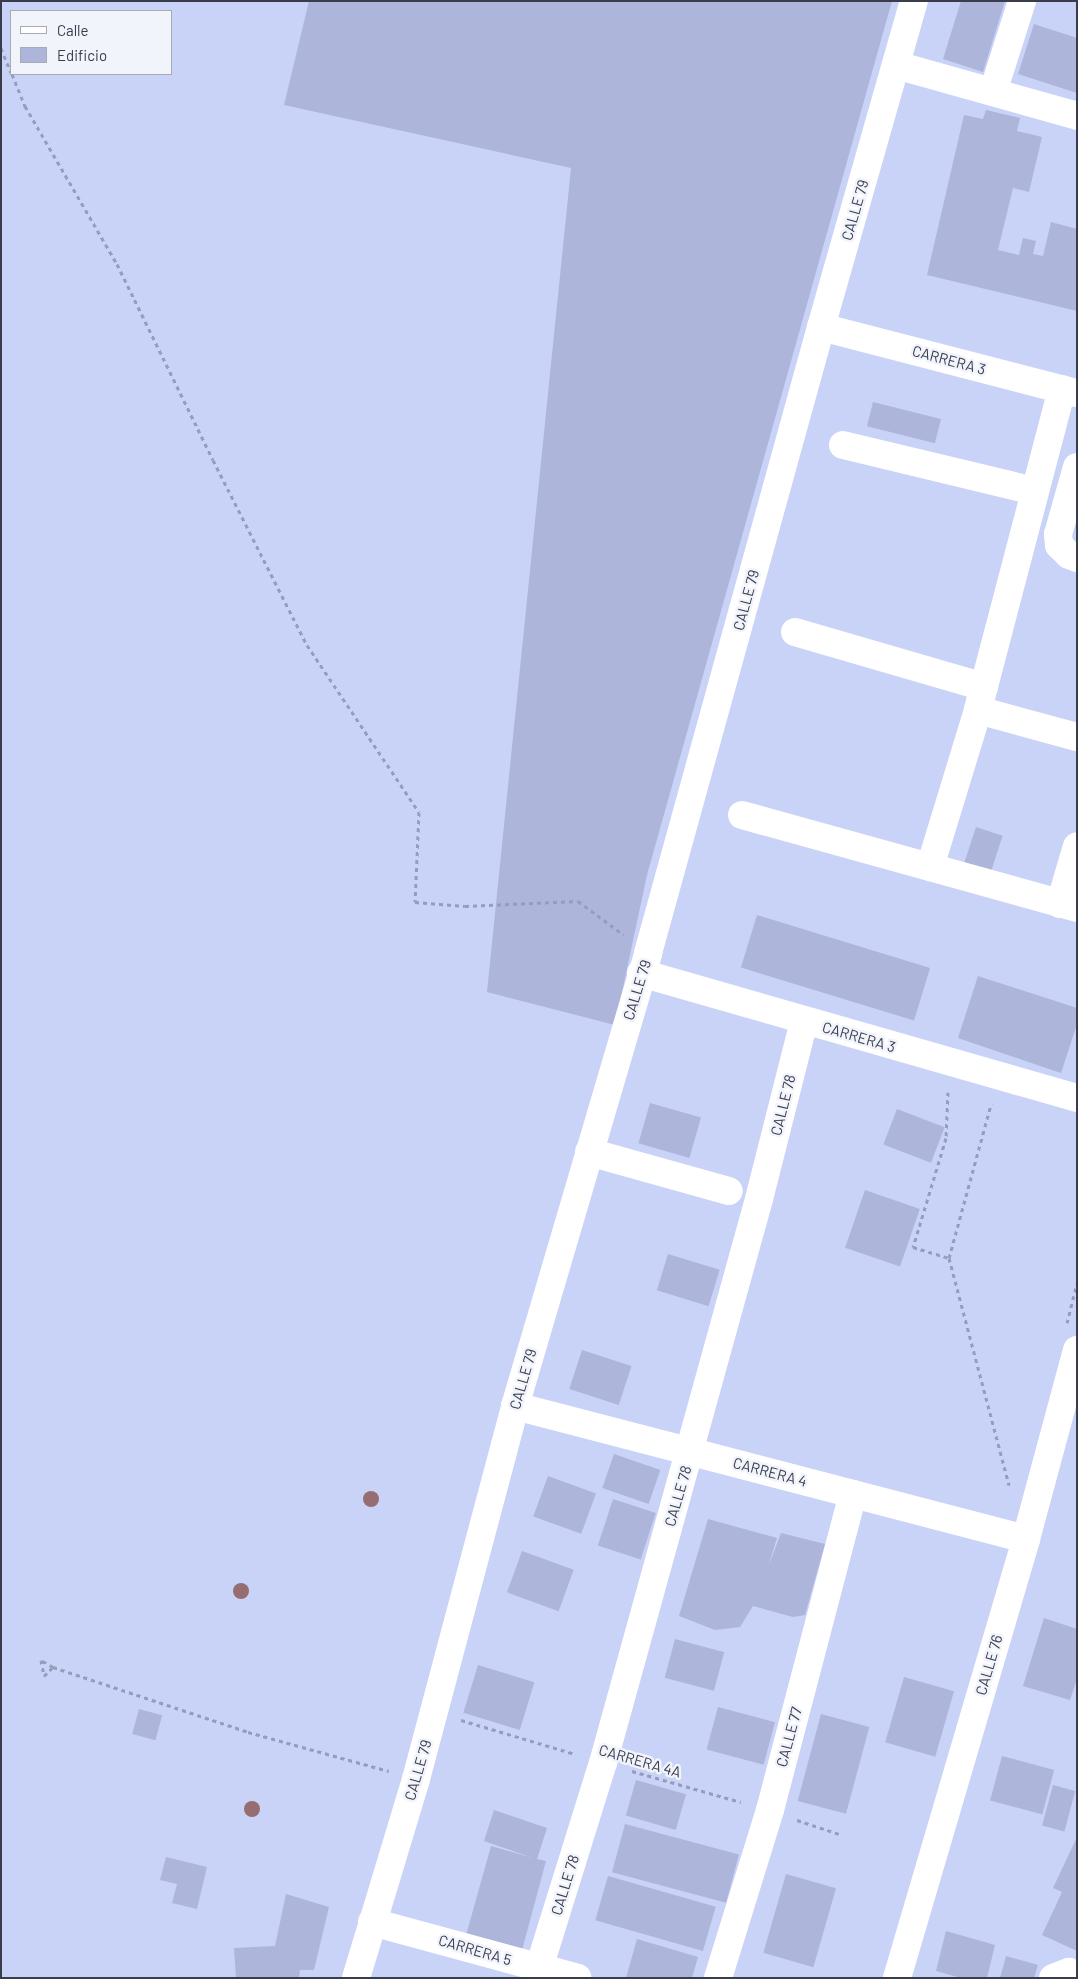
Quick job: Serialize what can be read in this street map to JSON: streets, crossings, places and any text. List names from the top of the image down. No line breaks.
{"streets":{"street":["CALLE 79","CARRERA 3","CALLE 78","CARRERA 4","CALLE 76","CALLE 77","CARRERA 5"],"path":["CARRERA 4A"]},"crossings":[["CALLE 79","CARRERA 3"],["CALLE 79","CARRERA 4"],["CALLE 79","CARRERA 4A"],["CALLE 79","CARRERA 5"],["CARRERA 3","CALLE 78"],["CALLE 78","CARRERA 4"],["CALLE 78","CARRERA 4A"],["CALLE 78","CARRERA 5"],["CARRERA 4","CALLE 76"],["CARRERA 4","CALLE 77"],["CALLE 77","CARRERA 4A"]],"legend":["Calle","Edificio"]}
